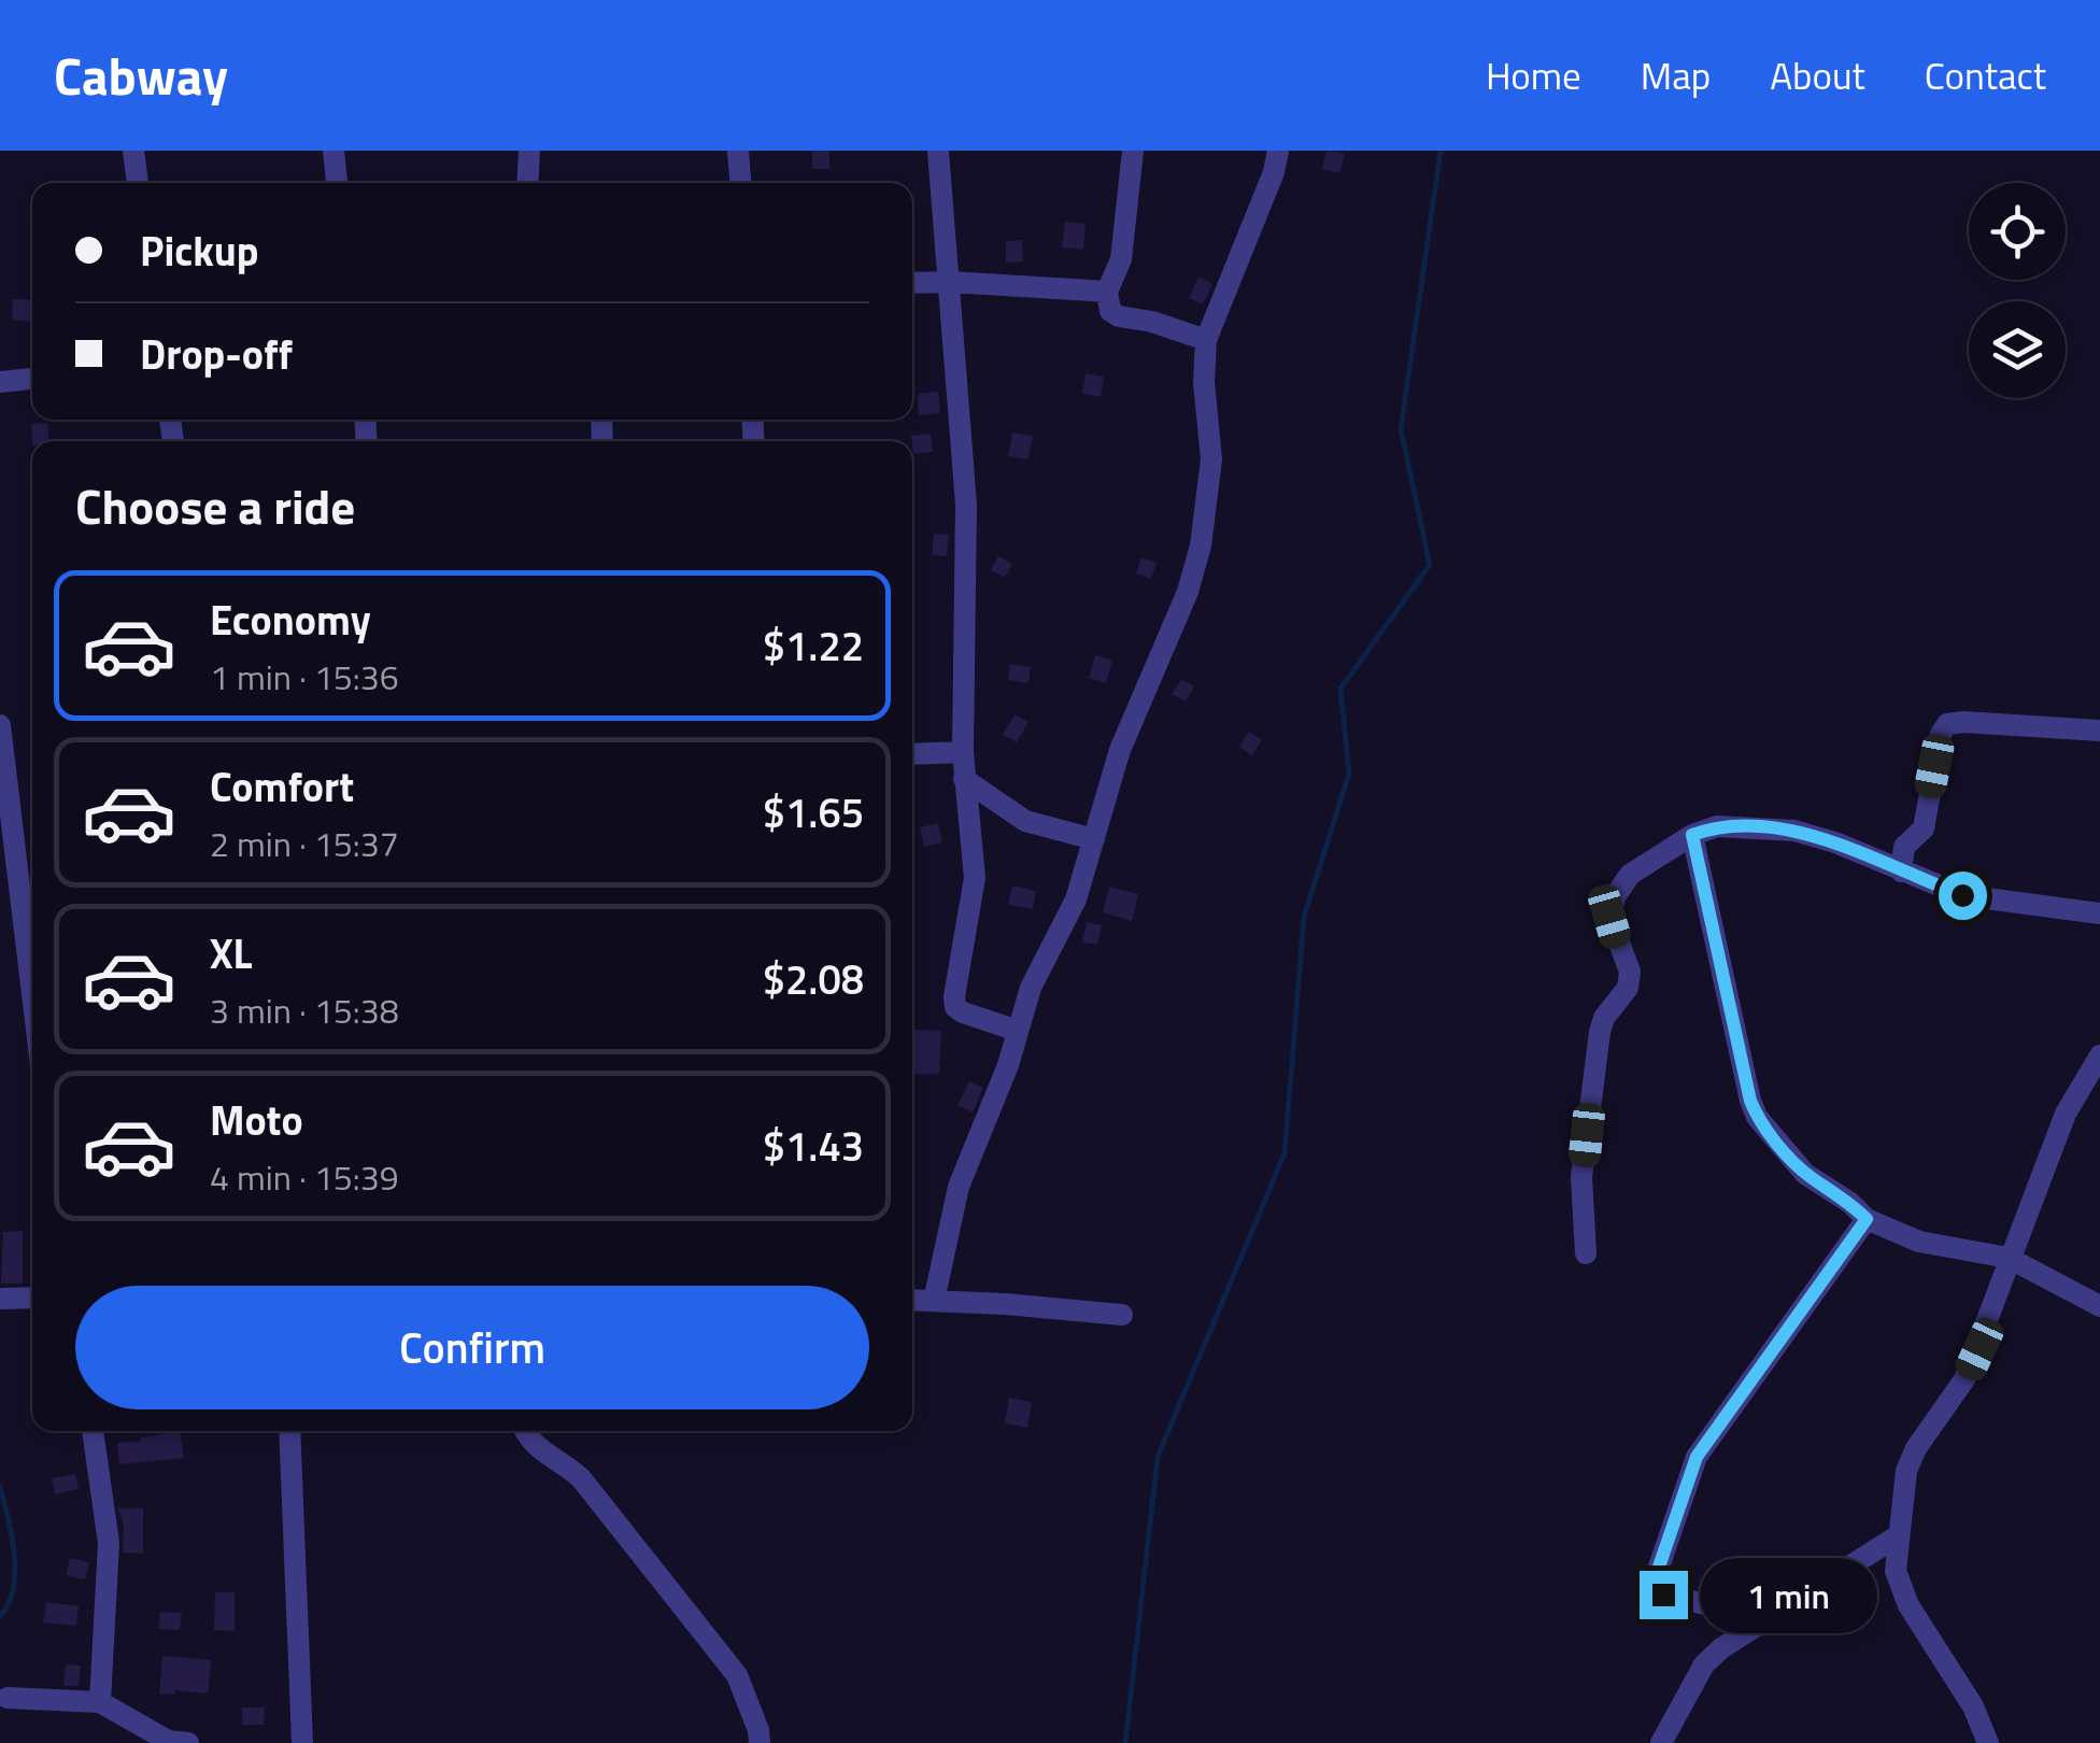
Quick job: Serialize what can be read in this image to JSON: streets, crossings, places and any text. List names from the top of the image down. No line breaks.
{"page":{"header":"Cabway","nav":["Home","Map","About","Contact"],"banner":["Pickup","Drop-off"],"heading":"Choose a ride","list":[{"name":"Economy","note":"1 min · 15:36","value":"$1.22"},{"name":"Comfort","note":"2 min · 15:37","value":"$1.65"},{"name":"XL","note":"3 min · 15:38","value":"$2.08"},{"name":"Moto","note":"4 min · 15:39","value":"$1.43"}],"buttons":"Confirm","bubble":"1 min"}}
